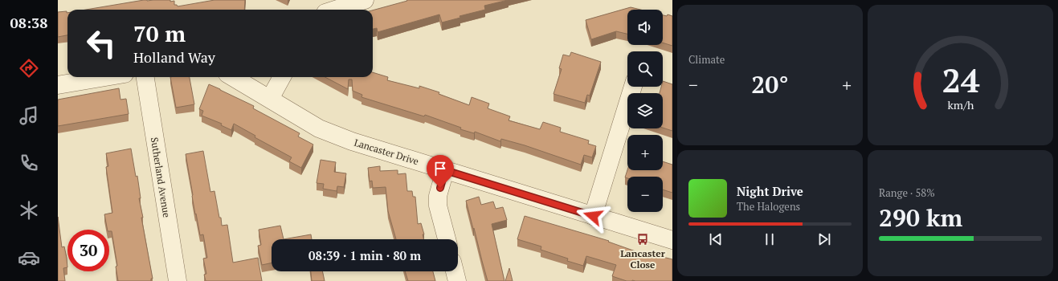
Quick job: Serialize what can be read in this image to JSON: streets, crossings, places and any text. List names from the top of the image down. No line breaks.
{"streets":{"street":["Lancaster Drive","Sutherland Avenue"]},"places":{"bus stop":["Lancaster Close"]},"page":{"tabs":"08:38","tile":["Climate",["Range · 58%","290 km"]],"map_buttons":["+","−"],"turn":["70 m","Holland Way"],"heat":["−","20°","+"],"song":["Night Drive","The Halogens"],"limit":"30","trip":"08:39 · 1 min · 80 m","gauge":["24","km/h"]}}
